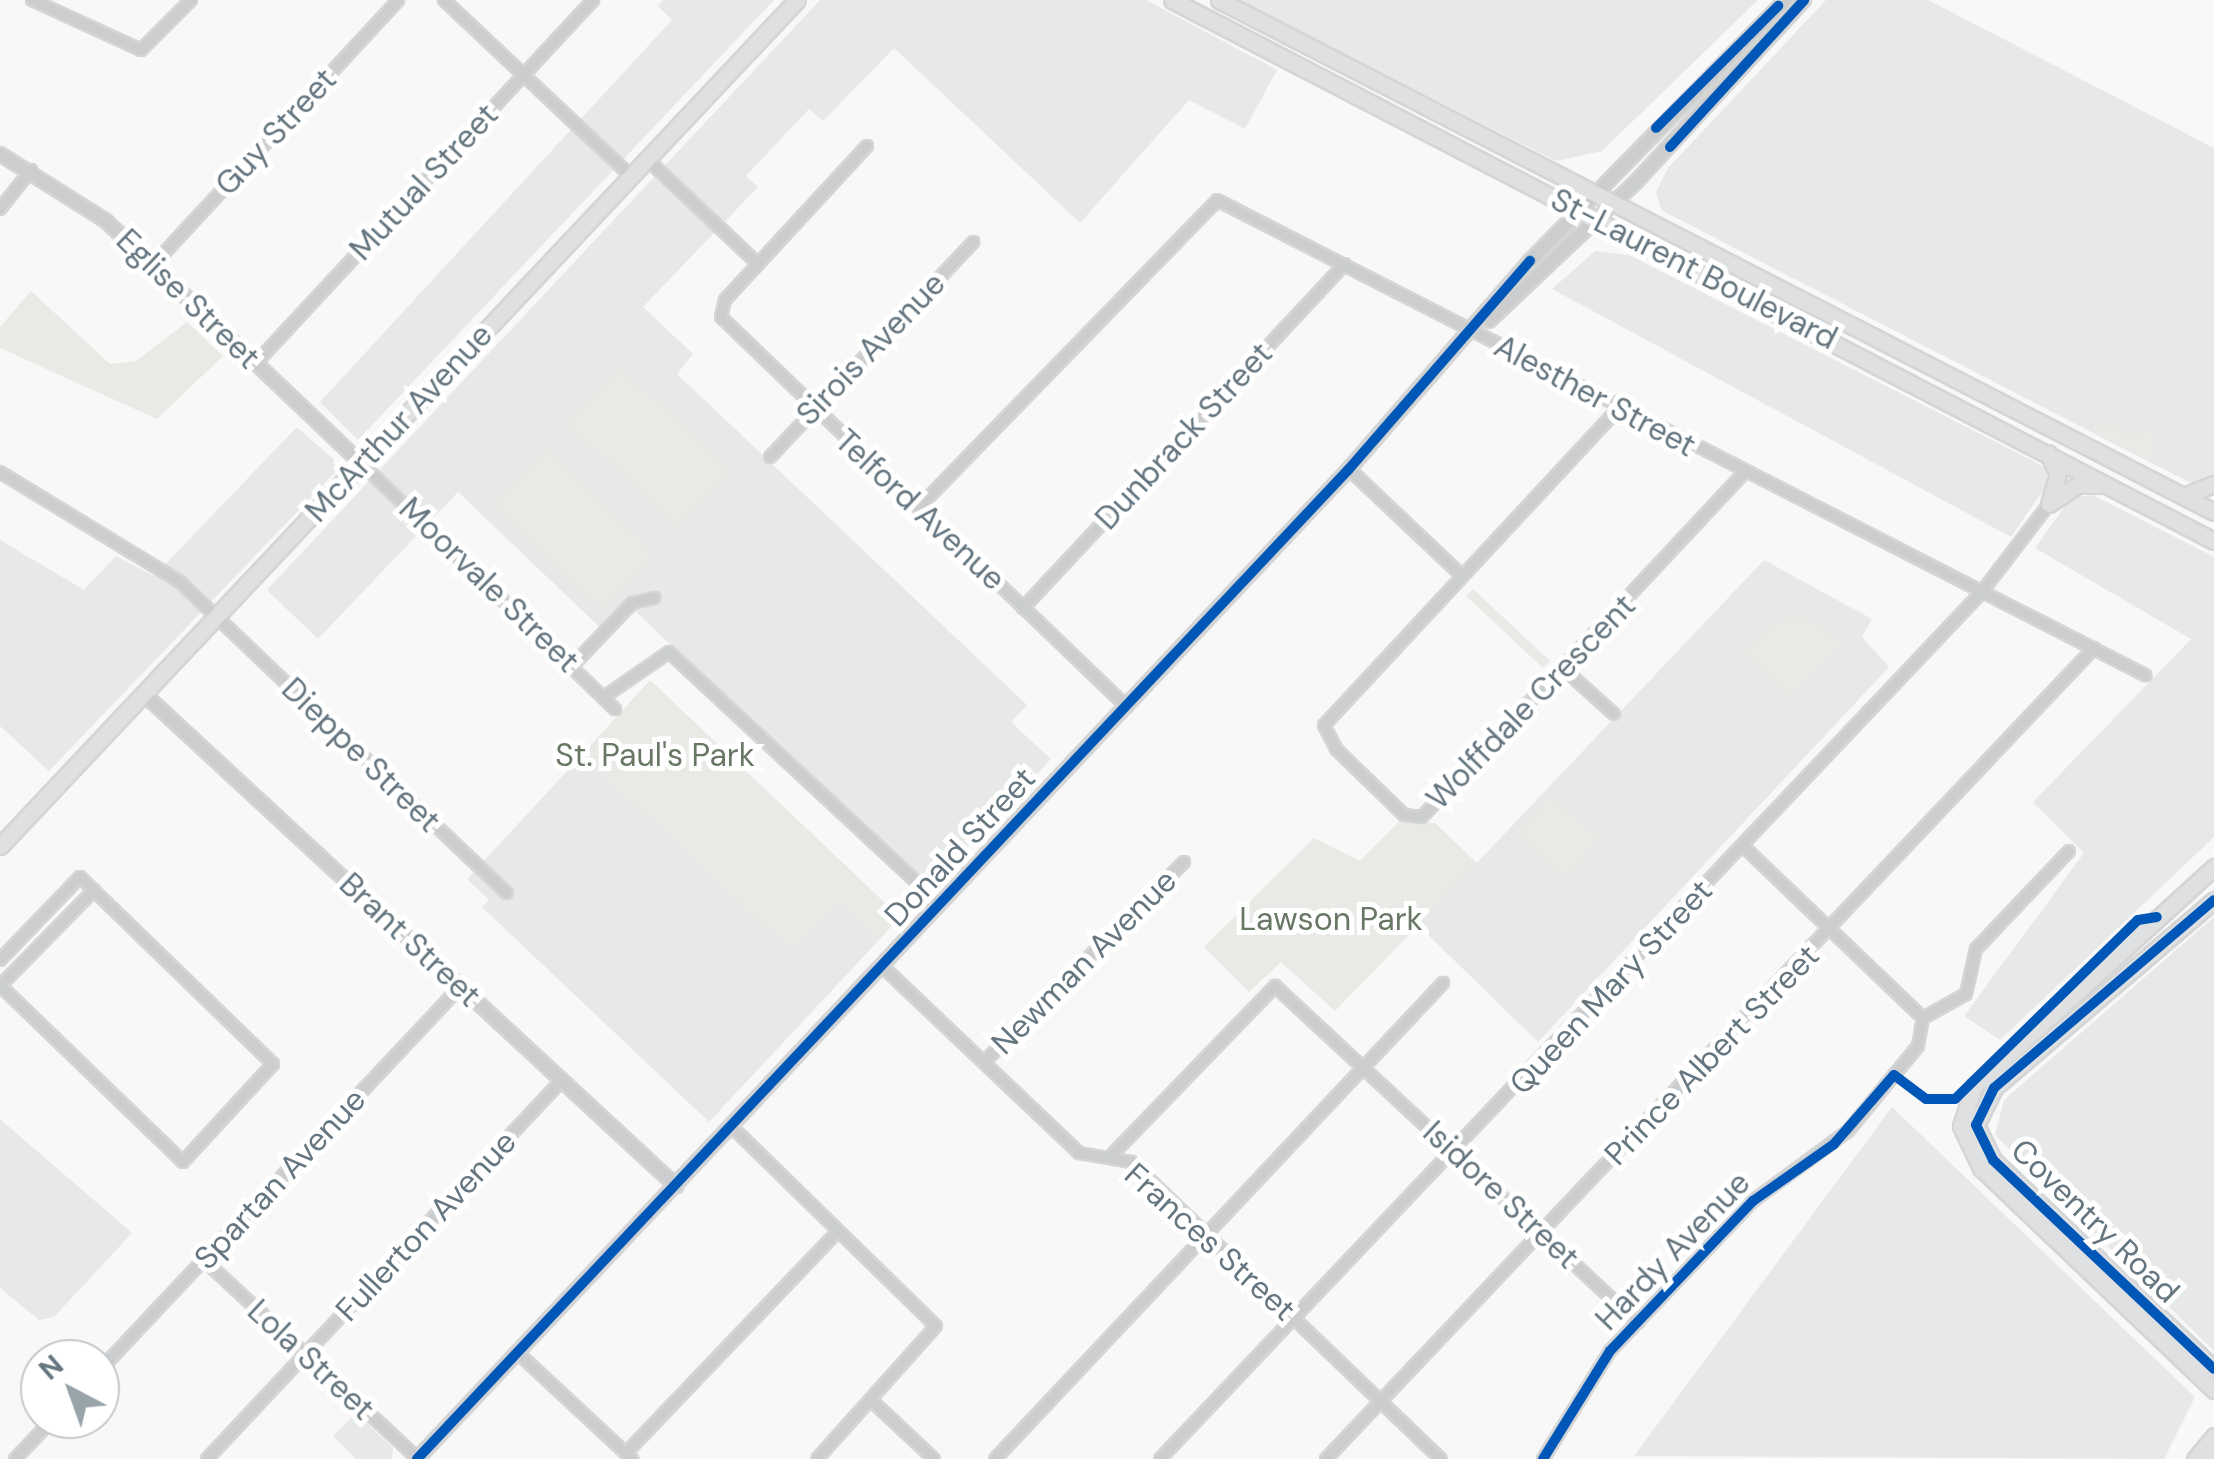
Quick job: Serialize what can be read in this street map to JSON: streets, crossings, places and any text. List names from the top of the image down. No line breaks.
{"streets":{"main road":["St-Laurent Boulevard","McArthur Avenue","Coventry Road"],"street":["Guy Street","Mutual Street","Eglise Street","Sirois Avenue","Alesther Street","Dunbrack Street","Telford Avenue","Moorvale Street","Wolffdale Crescent","Dieppe Street","Donald Street","Brant Street","Newman Avenue","Queen Mary Street","Prince Albert Street","Spartan Avenue","Isidore Street","Fullerton Avenue","Frances Street","Hardy Avenue","Lola Street"]},"crossings":[["Guy Street","Eglise Street"],["Mutual Street","Eglise Street"],["St-Laurent Boulevard","Donald Street"],["Eglise Street","McArthur Avenue"],["Eglise Street","Moorvale Street"],["Sirois Avenue","Telford Avenue"],["Alesther Street","Dunbrack Street"],["Alesther Street","Telford Avenue"],["Alesther Street","Wolffdale Crescent"],["Alesther Street","Donald Street"],["Alesther Street","Queen Mary Street"],["Alesther Street","Prince Albert Street"],["McArthur Avenue","Moorvale Street"],["McArthur Avenue","Dieppe Street"],["McArthur Avenue","Brant Street"],["Dunbrack Street","Telford Avenue"],["Telford Avenue","Donald Street"],["Donald Street","Brant Street"],["Donald Street","Frances Street"],["Donald Street","Lola Street"],["Brant Street","Spartan Avenue"],["Brant Street","Fullerton Avenue"],["Newman Avenue","Frances Street"],["Queen Mary Street","Isidore Street"],["Queen Mary Street","Frances Street"],["Prince Albert Street","Isidore Street"],["Prince Albert Street","Frances Street"],["Spartan Avenue","Lola Street"],["Isidore Street","Frances Street"],["Isidore Street","Hardy Avenue"],["Fullerton Avenue","Lola Street"]],"parks":["St. Paul's Park","Lawson Park"],"north":"top left"}
